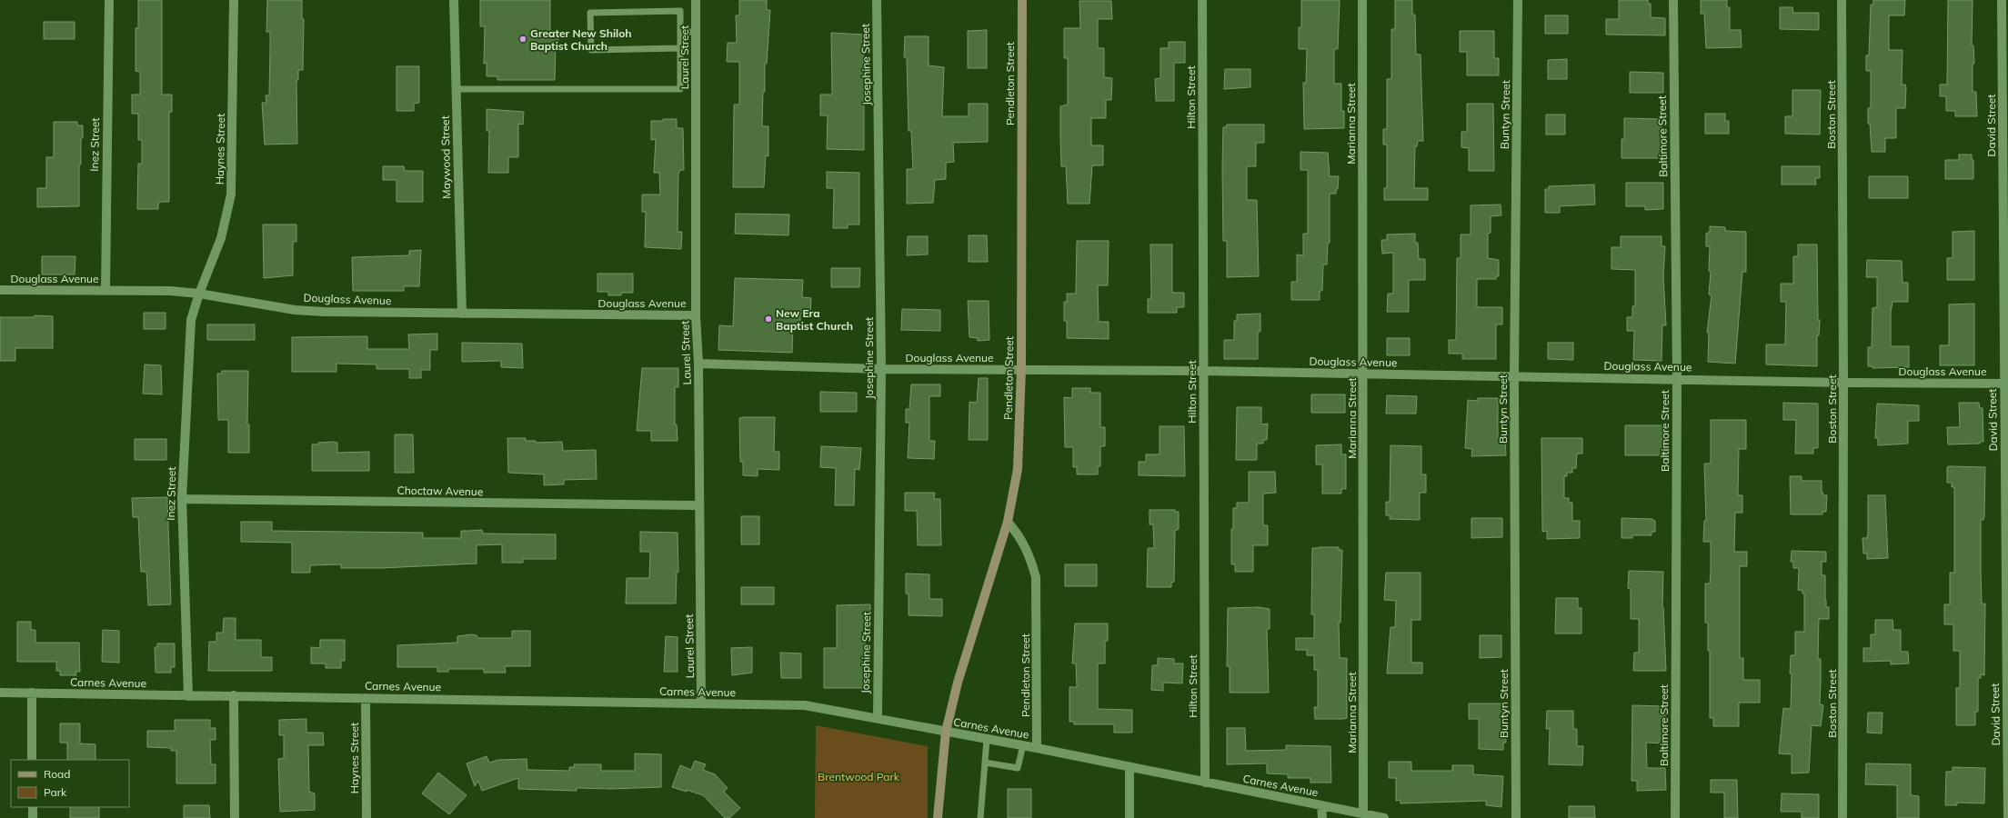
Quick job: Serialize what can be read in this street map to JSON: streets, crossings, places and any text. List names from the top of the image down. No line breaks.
{"streets":{"main road":["Pendleton Street"],"street":["Laurel Street","Josephine Street","Hilton Street","Buntyn Street","Boston Street","Marianna Street","David Street","Baltimore Street","Inez Street","Haynes Street","Maywood Street","Douglass Avenue","Choctaw Avenue","Carnes Avenue"]},"crossings":[["Laurel Street","Douglass Avenue"],["Laurel Street","Choctaw Avenue"],["Laurel Street","Carnes Avenue"],["Josephine Street","Douglass Avenue"],["Josephine Street","Carnes Avenue"],["Pendleton Street","Douglass Avenue"],["Pendleton Street","Carnes Avenue"],["Hilton Street","Douglass Avenue"],["Hilton Street","Carnes Avenue"],["Buntyn Street","Douglass Avenue"],["Boston Street","Douglass Avenue"],["Marianna Street","Douglass Avenue"],["Marianna Street","Carnes Avenue"],["David Street","Douglass Avenue"],["Baltimore Street","Douglass Avenue"],["Inez Street","Haynes Street"],["Inez Street","Douglass Avenue"],["Inez Street","Choctaw Avenue"],["Inez Street","Carnes Avenue"],["Haynes Street","Douglass Avenue"],["Haynes Street","Carnes Avenue"],["Maywood Street","Douglass Avenue"]],"parks":["Brentwood Park"],"places":["Greater New Shiloh Baptist Church","New Era Baptist Church"],"legend":["Road","Park"]}
